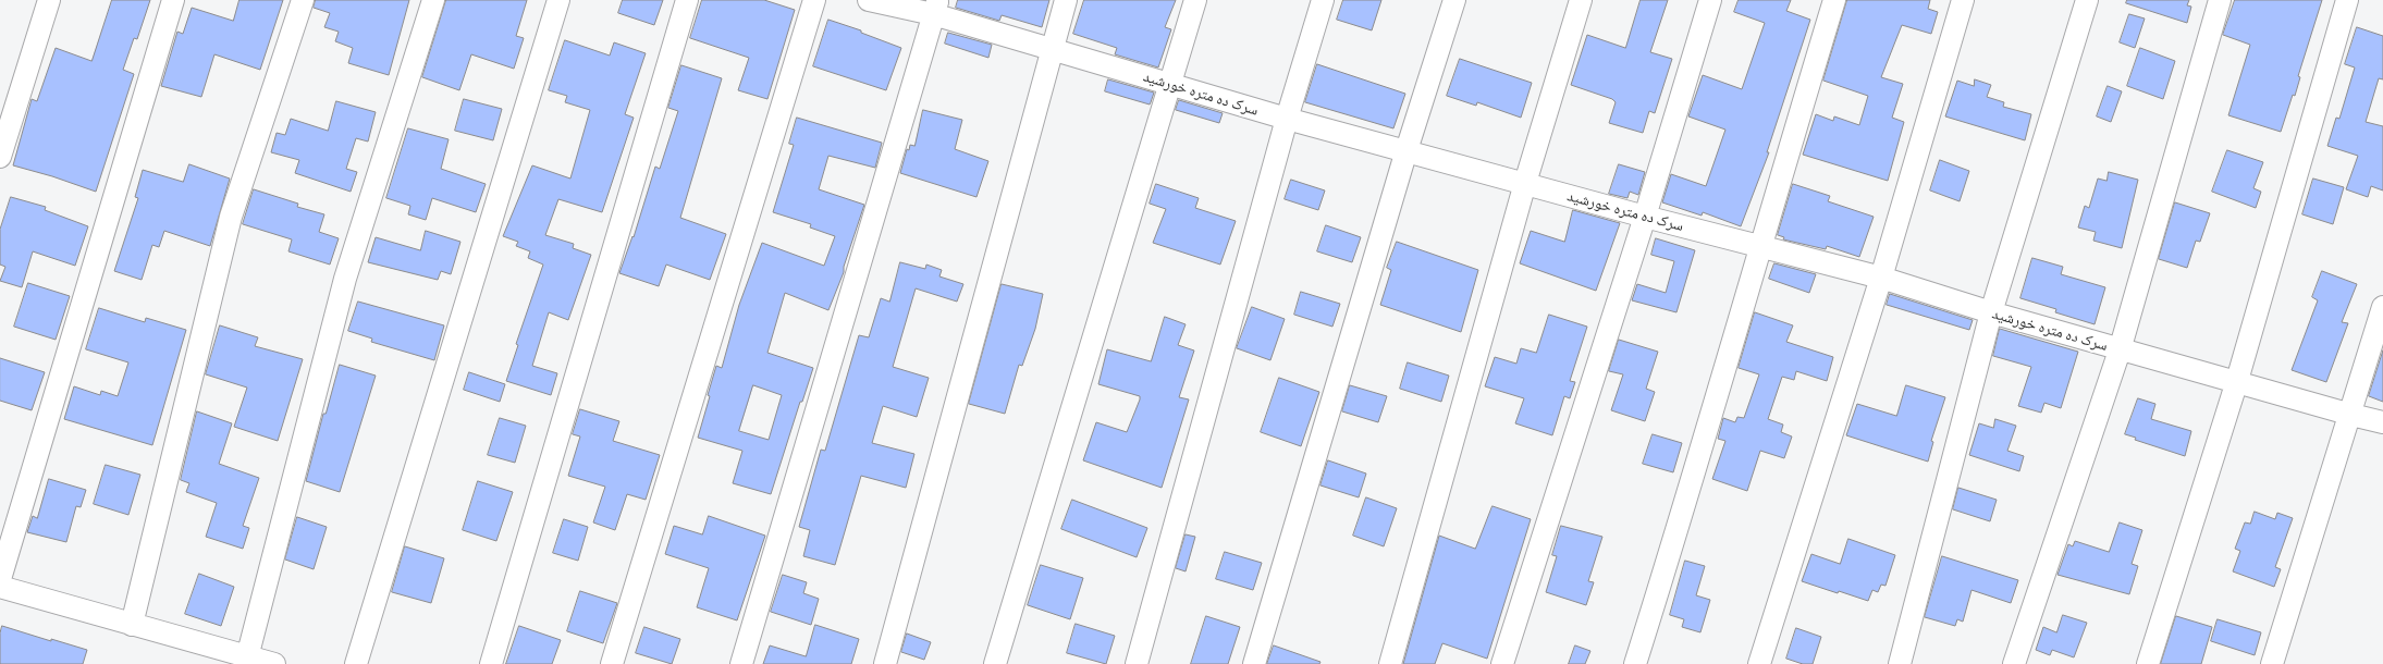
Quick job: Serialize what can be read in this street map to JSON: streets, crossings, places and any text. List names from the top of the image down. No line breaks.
{"streets":{"street":["سرک ده متره خورشید"]}}
